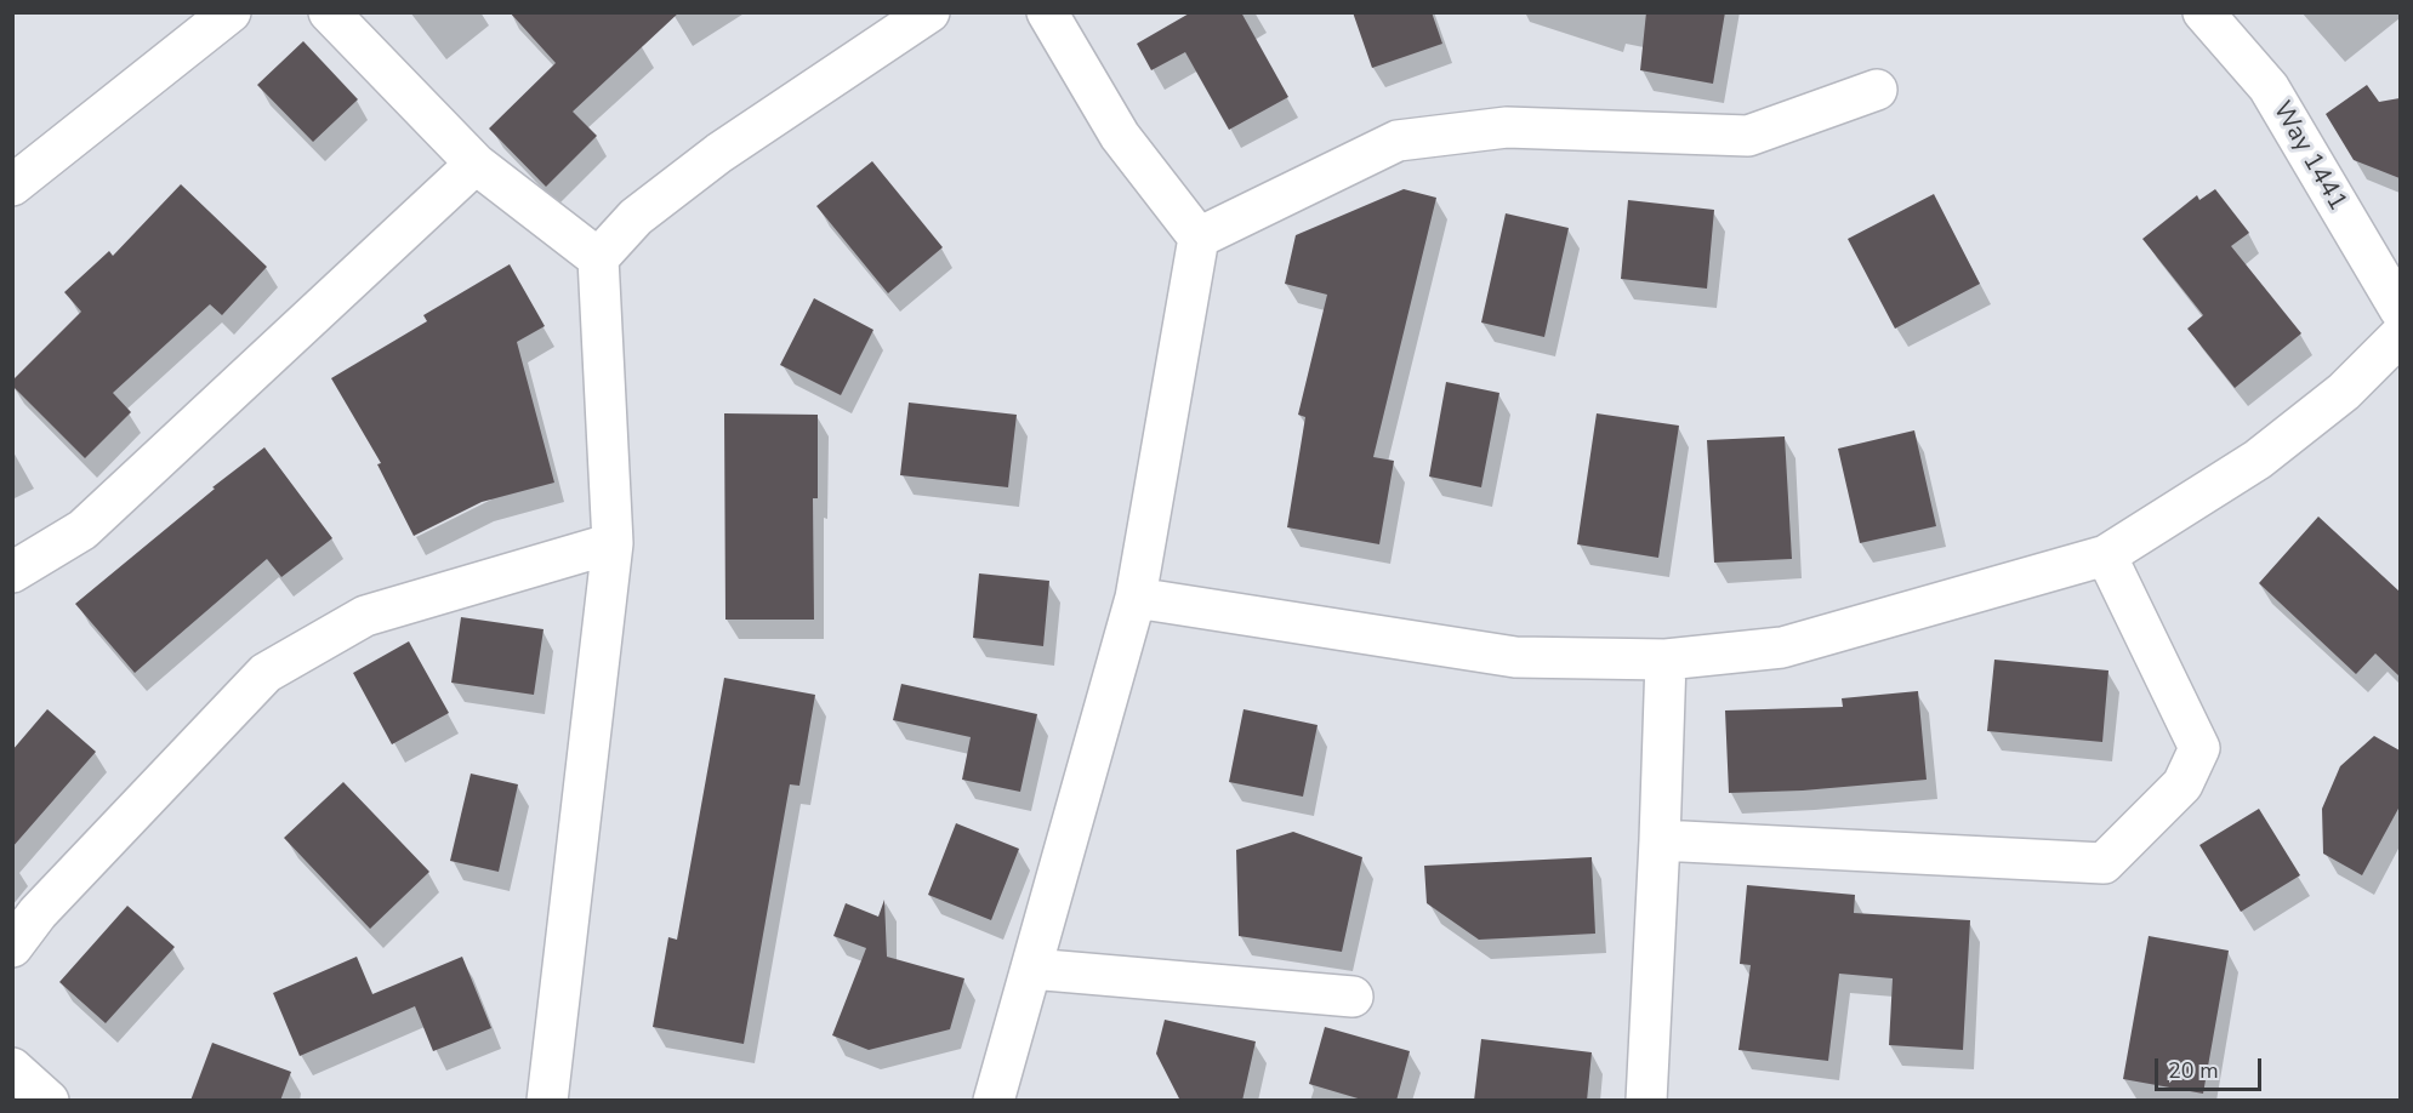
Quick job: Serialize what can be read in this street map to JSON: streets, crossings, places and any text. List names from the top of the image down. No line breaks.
{"streets":{"street":["Way 1441"]},"scale_bar":"20 m"}
